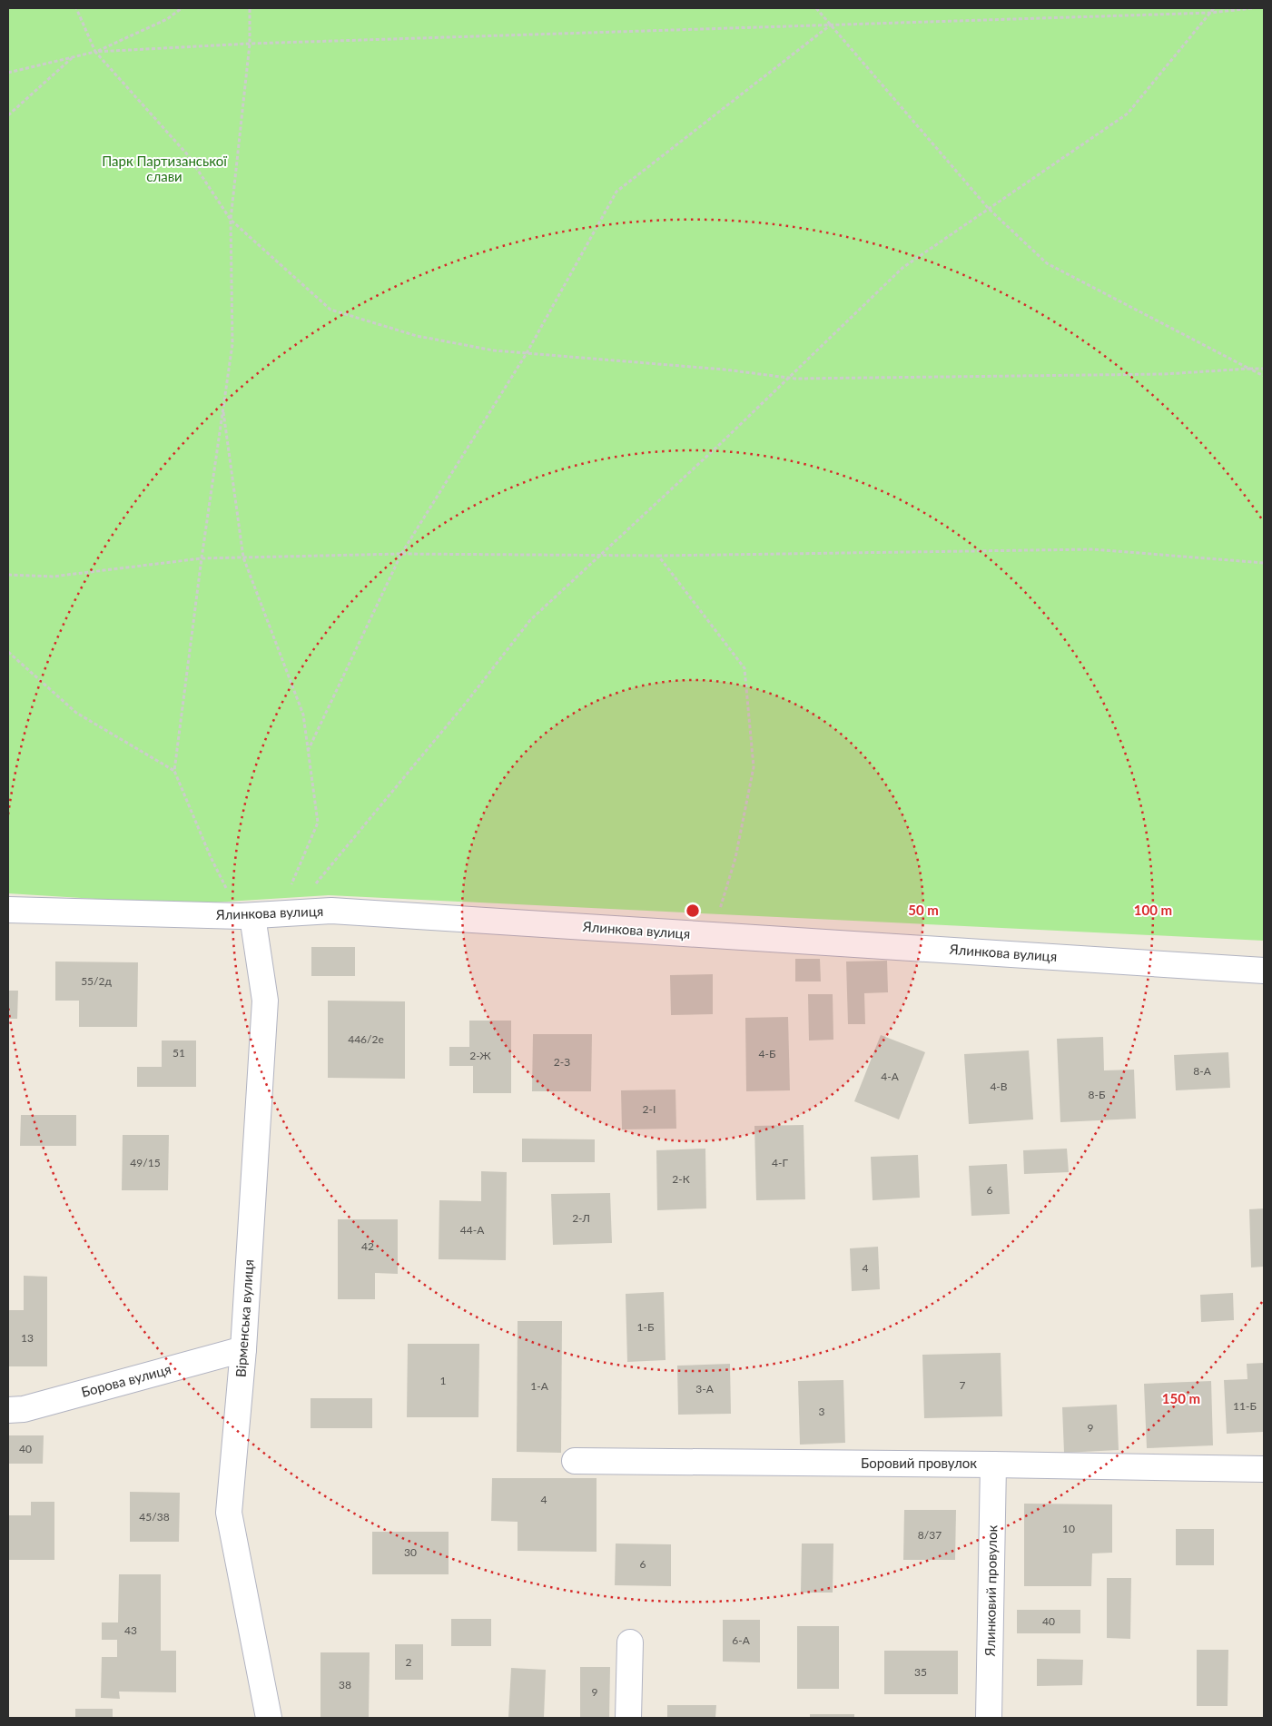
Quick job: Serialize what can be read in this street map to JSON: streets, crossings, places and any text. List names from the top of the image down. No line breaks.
{"streets":{"street":["Ялинкова вулиця","Вірменська вулиця","Борова вулиця","Боровий провулок","Ялинковий провулок"]},"crossings":[["Ялинкова вулиця","Вірменська вулиця"],["Вірменська вулиця","Борова вулиця"],["Боровий провулок","Ялинковий провулок"]],"parks":["Парк Партизанської слави"],"house_numbers":["55/2д","446/2е","51","4-Б","2-Ж","2-З","8-А","4-А","4-В","8-Б","2-І","49/15","4-Г","2-К","6","2-Л","44-А","42","4","1-Б","13","1","7","1-А","3-А","11-Б","3","9","40","4","45/38","10","8/37","30","6","40","43","6-А","2","35","38","9"],"rings":["50 m","100 m","150 m"]}
